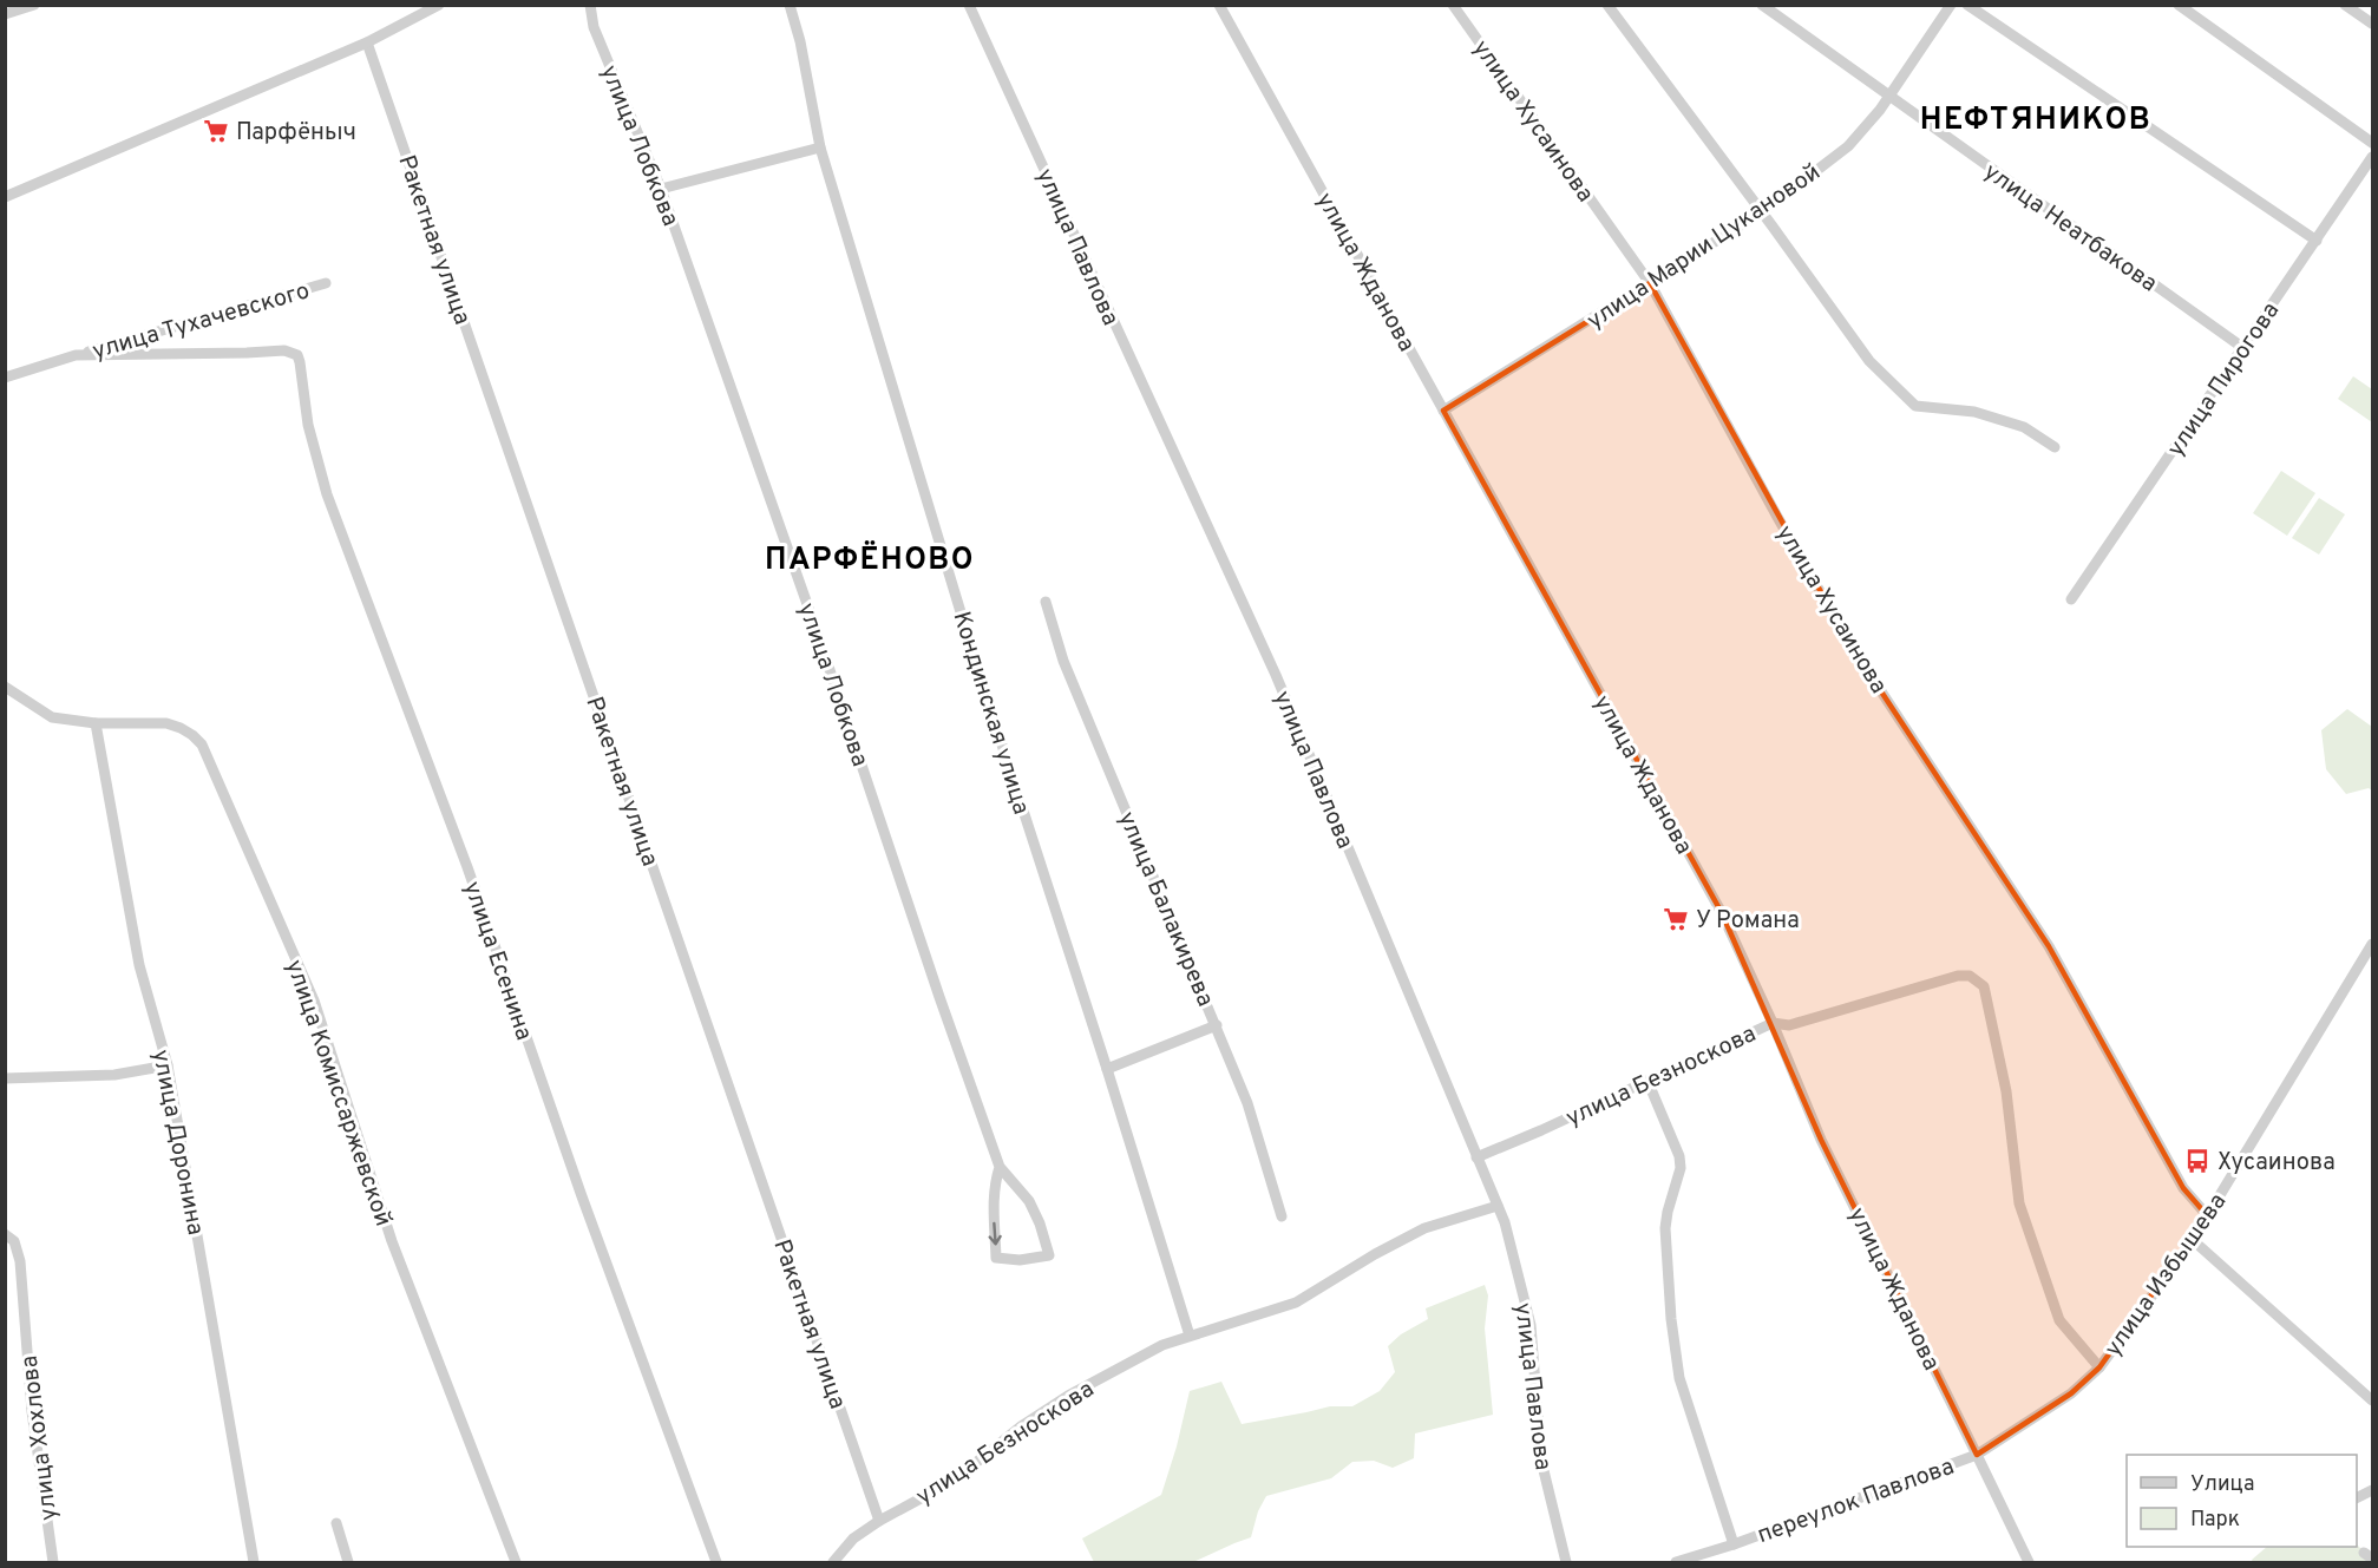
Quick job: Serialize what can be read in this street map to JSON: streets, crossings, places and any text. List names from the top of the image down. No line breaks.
{"streets":{"street":["улица Хусаинова","улица Лобкова","улица Неатбакова","Ракетная улица","улица Марии Цукановой","улица Павлова","улица Жданова","улица Тухачевского","улица Пирогова","Кондинская улица","улица Балакирева","улица Есенина","улица Безноскова","улица Комиссаржевской","улица Доронина","улица Избышева","улица Хохлова","переулок Павлова"]},"crossings":[["улица Хусаинова","улица Марии Цукановой"],["улица Хусаинова","улица Избышева"],["улица Неатбакова","улица Марии Цукановой"],["улица Неатбакова","улица Пирогова"],["Ракетная улица","улица Безноскова"],["улица Марии Цукановой","улица Жданова"],["улица Павлова","улица Безноскова"],["улица Жданова","улица Безноскова"],["улица Жданова","улица Избышева"],["улица Жданова","переулок Павлова"],["улица Тухачевского","улица Есенина"],["Кондинская улица","улица Безноскова"],["улица Безноскова","улица Избышева"],["улица Безноскова","переулок Павлова"],["улица Комиссаржевской","улица Доронина"],["улица Избышева","переулок Павлова"]],"districts":["НЕФТЯНИКОВ","ПАРФЁНОВО"],"places":{"supermarket":["Парфёныч","У Романа"],"bus stop":["Хусаинова"]},"legend":["Улица","Парк"]}
